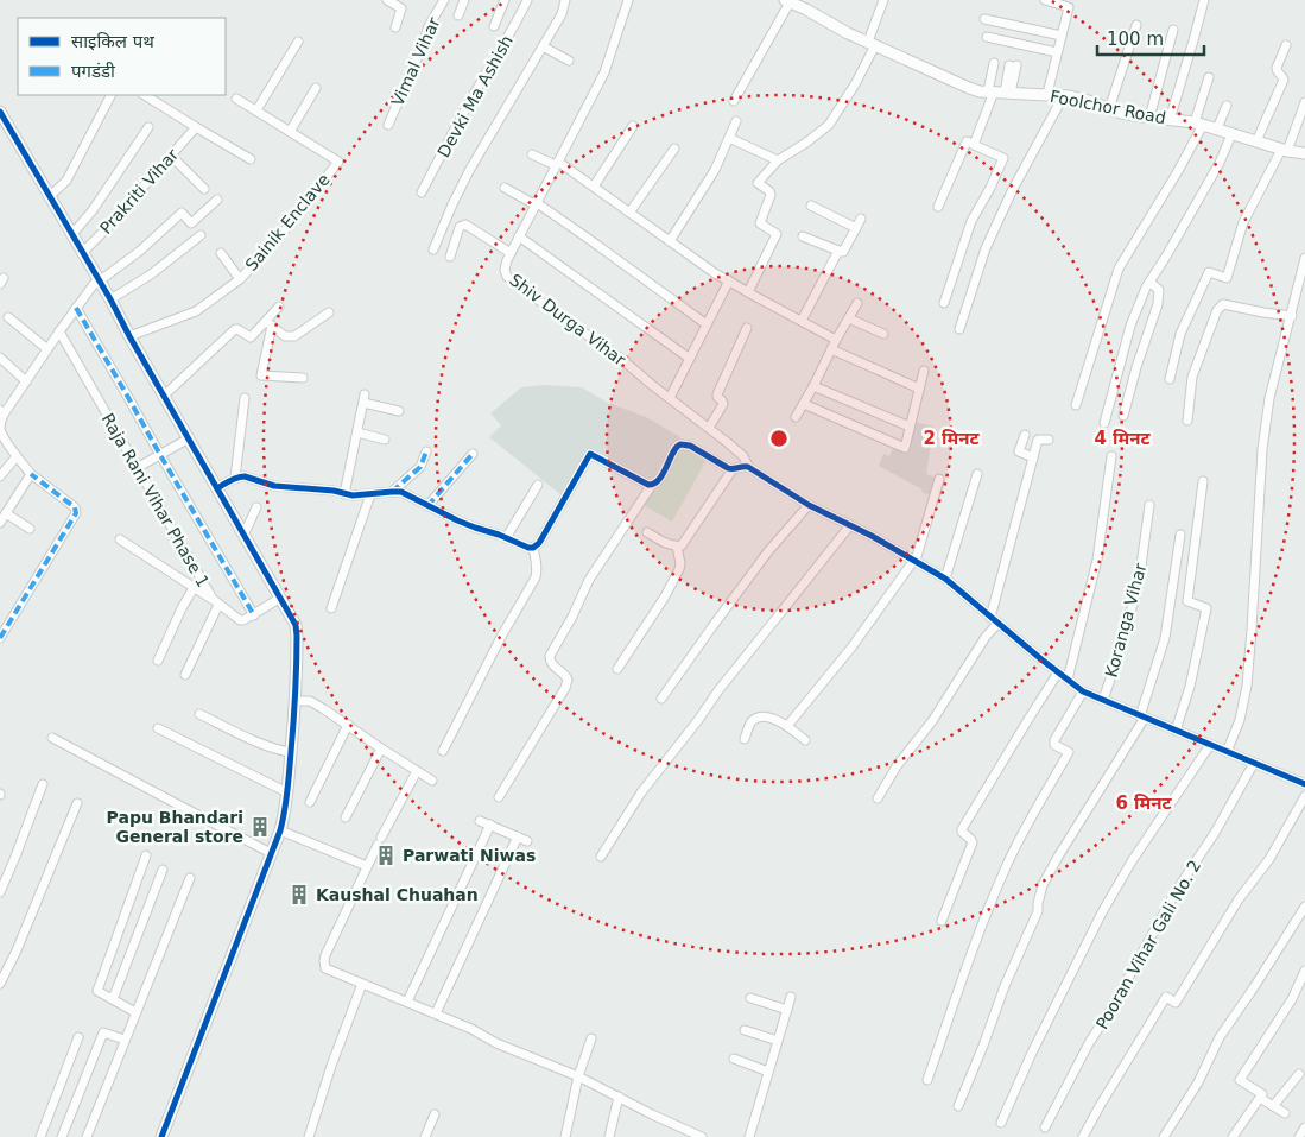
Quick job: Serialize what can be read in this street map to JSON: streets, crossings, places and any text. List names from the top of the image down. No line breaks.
{"streets":{"street":["Vimal Vihar","Devki Ma Ashish","Foolchor Road","Prakriti Vihar","Sainik Enclave","Shiv Durga Vihar","Raja Rani Vihar Phase 1","Koranga Vihar","Pooran Vihar Gali No. 2"]},"crossings":[["Shiv Durga Vihar","Koranga Vihar"],["Shiv Durga Vihar","Pooran Vihar Gali No. 2"]],"places":{"building":["Papu Bhandari General store","Parwati Niwas","Kaushal Chuahan"]},"legend":["साइकिल पथ","पगडंडी"],"scale_bar":"100 m","rings":["2 मिनट","4 मिनट","6 मिनट"]}
